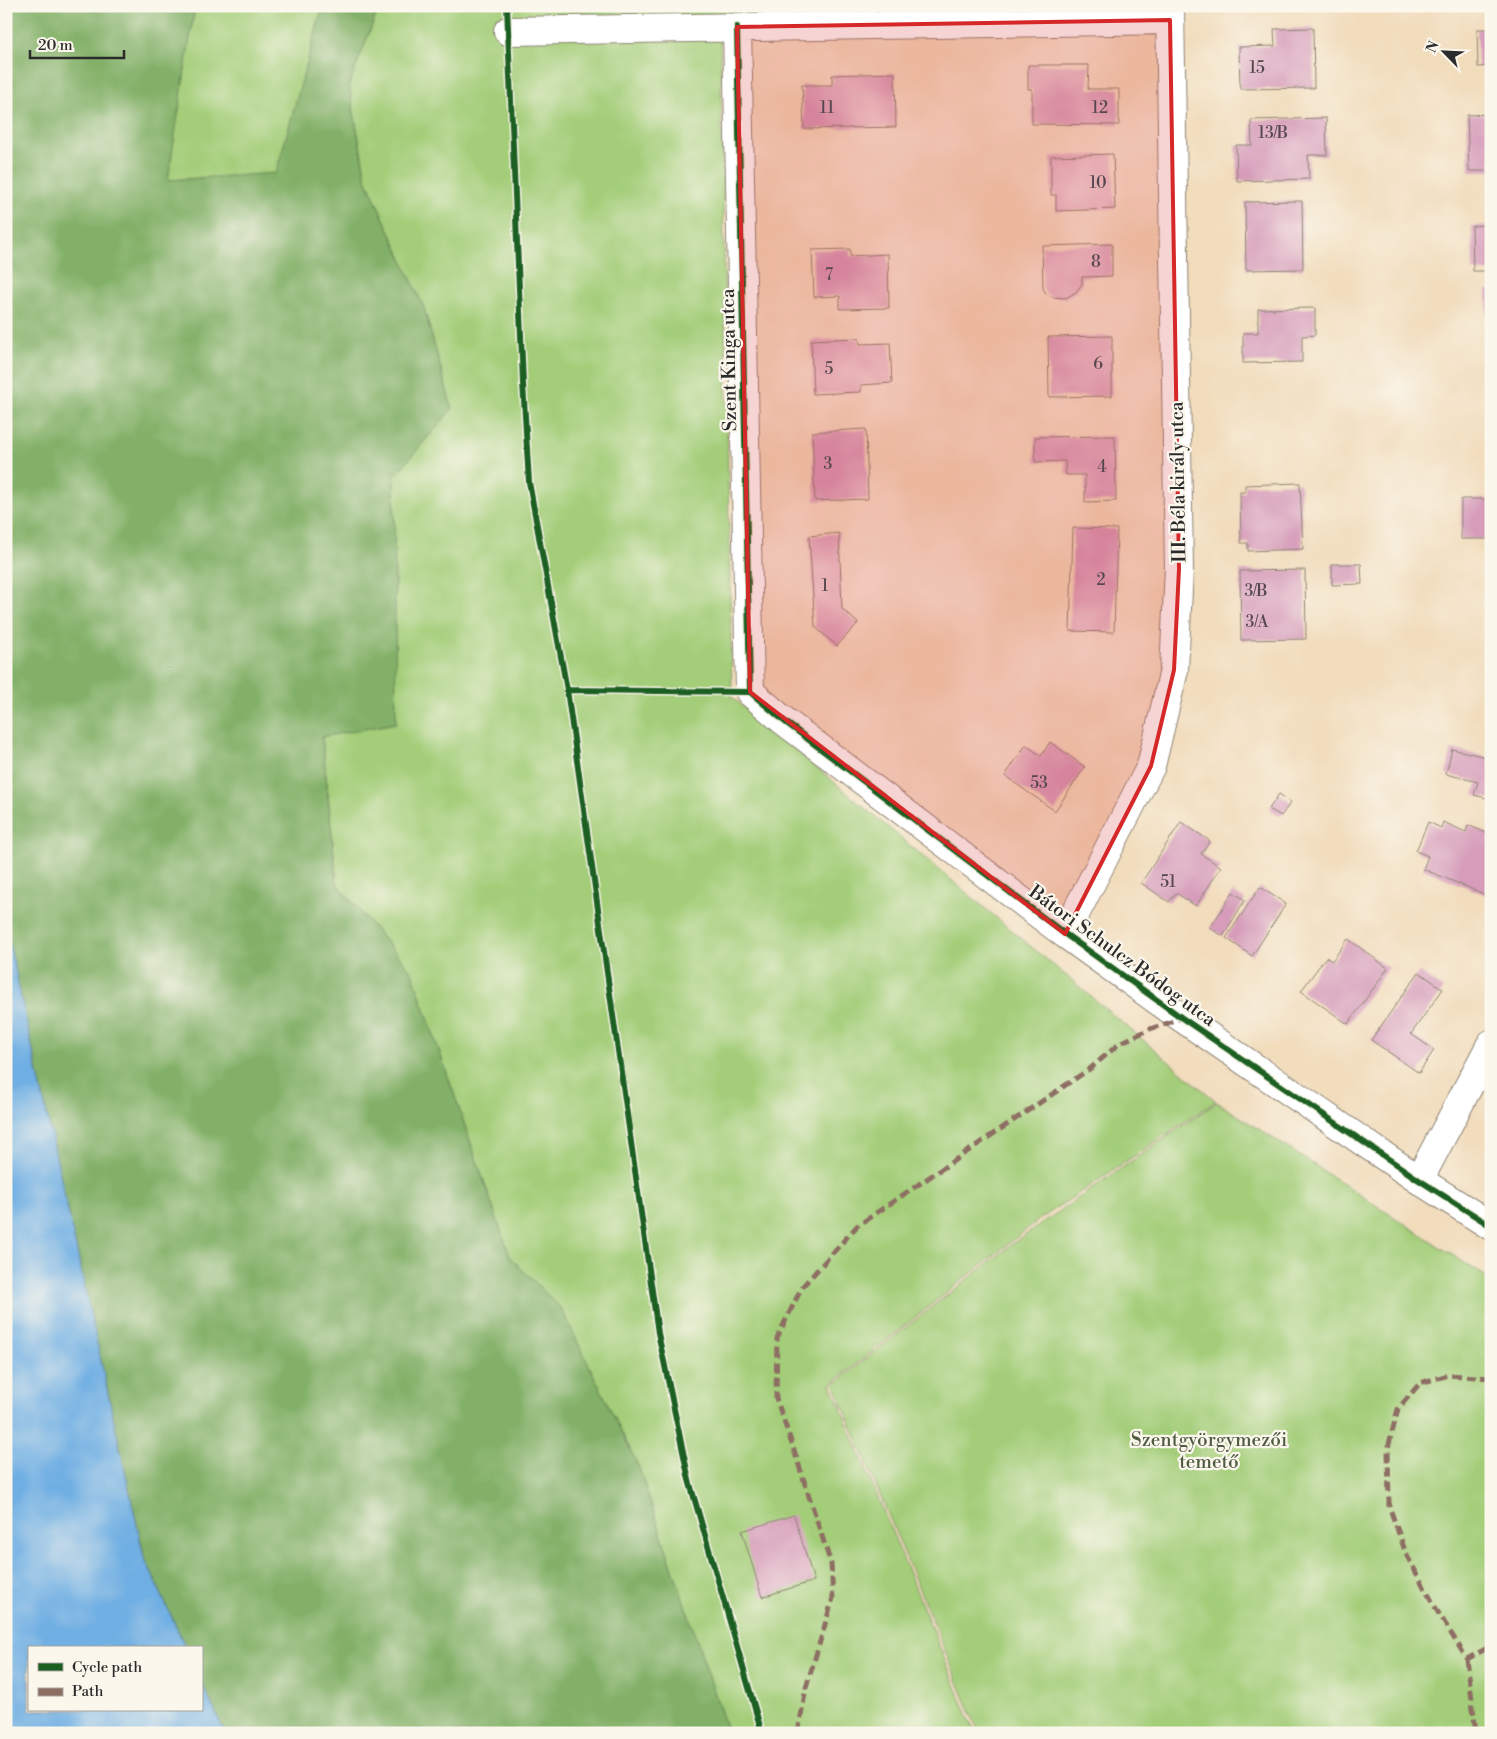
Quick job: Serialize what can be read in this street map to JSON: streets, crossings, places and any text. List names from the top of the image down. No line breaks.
{"streets":{"street":["Szent Kinga utca","III. Béla király utca","Bátori Schulcz Bódog utca"]},"crossings":[["Szent Kinga utca","Bátori Schulcz Bódog utca"],["III. Béla király utca","Bátori Schulcz Bódog utca"]],"parks":["Szentgyörgymezői temető"],"house_numbers":["15","11","12","13/B","10","8","7","6","5","3","4","2","1","3/B","3/A","53","51"],"legend":["Cycle path","Path"],"scale_bar":"20 m","north":"top left"}
